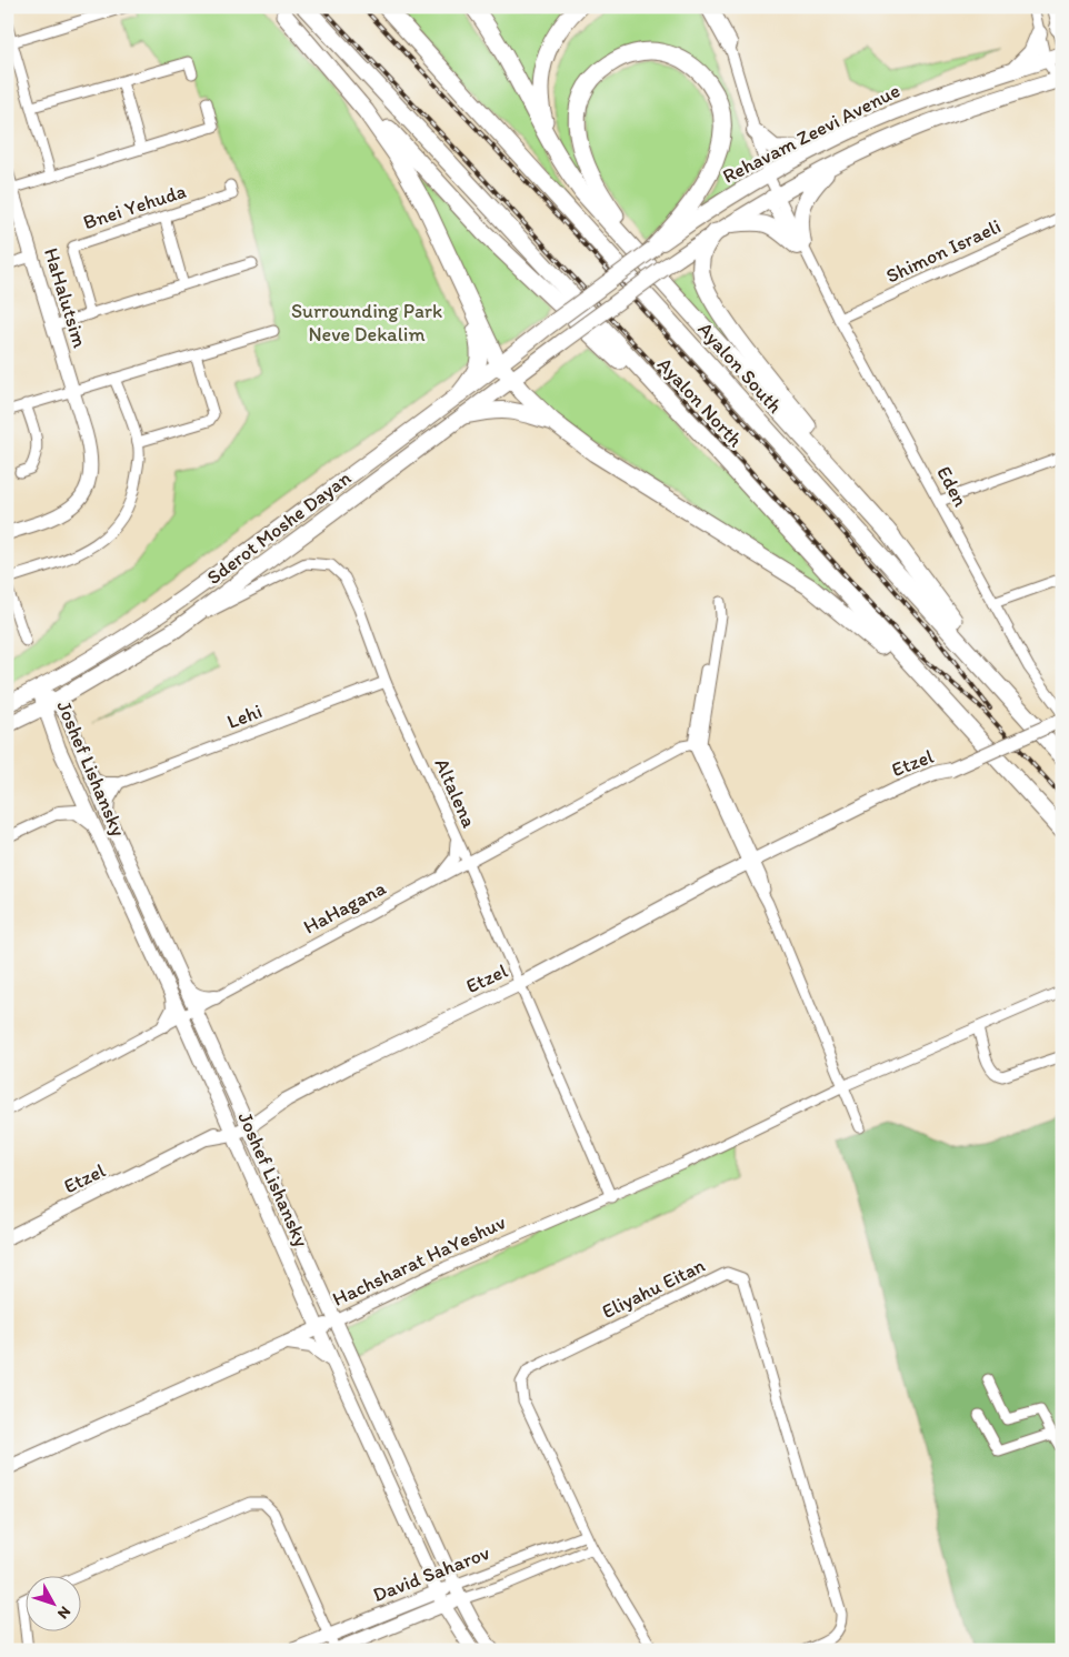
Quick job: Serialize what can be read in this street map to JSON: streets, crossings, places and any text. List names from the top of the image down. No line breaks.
{"streets":{"highway":["Ayalon South","Ayalon North"],"main road":["Rehavam Zeevi Avenue","HaHalutsim","Sderot Moshe Dayan","Etzel","Joshef Lishansky","Hachsharat HaYeshuv","David Saharov"],"street":["Bnei Yehuda","Shimon Israeli","Eden","Lehi","Altalena","HaHagana","Eliyahu Eitan"]},"crossings":[["Rehavam Zeevi Avenue","Eden"],["Rehavam Zeevi Avenue","Sderot Moshe Dayan"],["Shimon Israeli","Eden"],["Sderot Moshe Dayan","Joshef Lishansky"],["Sderot Moshe Dayan","Altalena"],["Lehi","Altalena"],["Etzel","Joshef Lishansky"],["Etzel","Altalena"],["Joshef Lishansky","HaHagana"],["Joshef Lishansky","Hachsharat HaYeshuv"],["Joshef Lishansky","David Saharov"],["Altalena","HaHagana"],["Altalena","Hachsharat HaYeshuv"],["Eliyahu Eitan","David Saharov"]],"parks":["Surrounding Park Neve Dekalim"],"north":"bottom right"}
